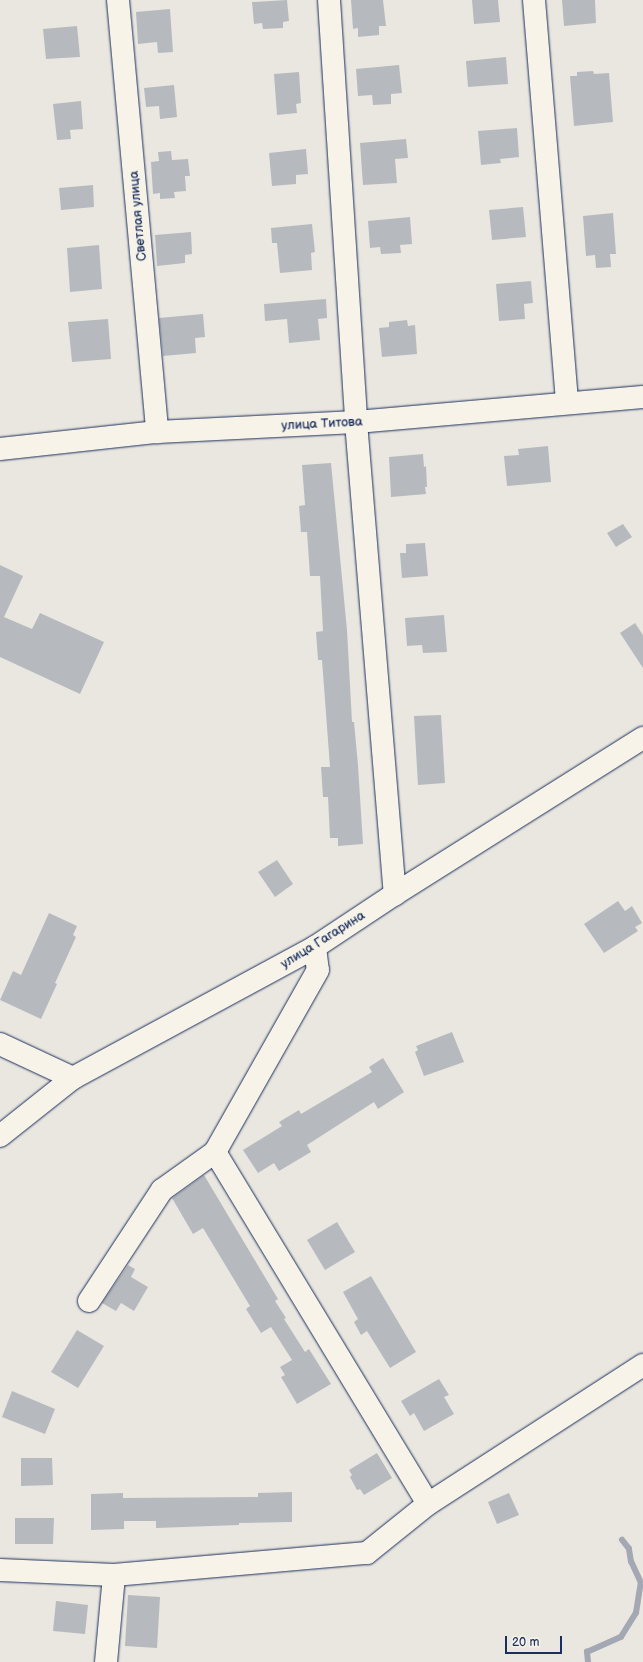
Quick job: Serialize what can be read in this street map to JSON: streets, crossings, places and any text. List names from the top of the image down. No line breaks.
{"streets":{"street":["Светлая улица","улица Титова","улица Гагарина"]},"crossings":[["Светлая улица","улица Титова"]],"scale_bar":"20 m"}
